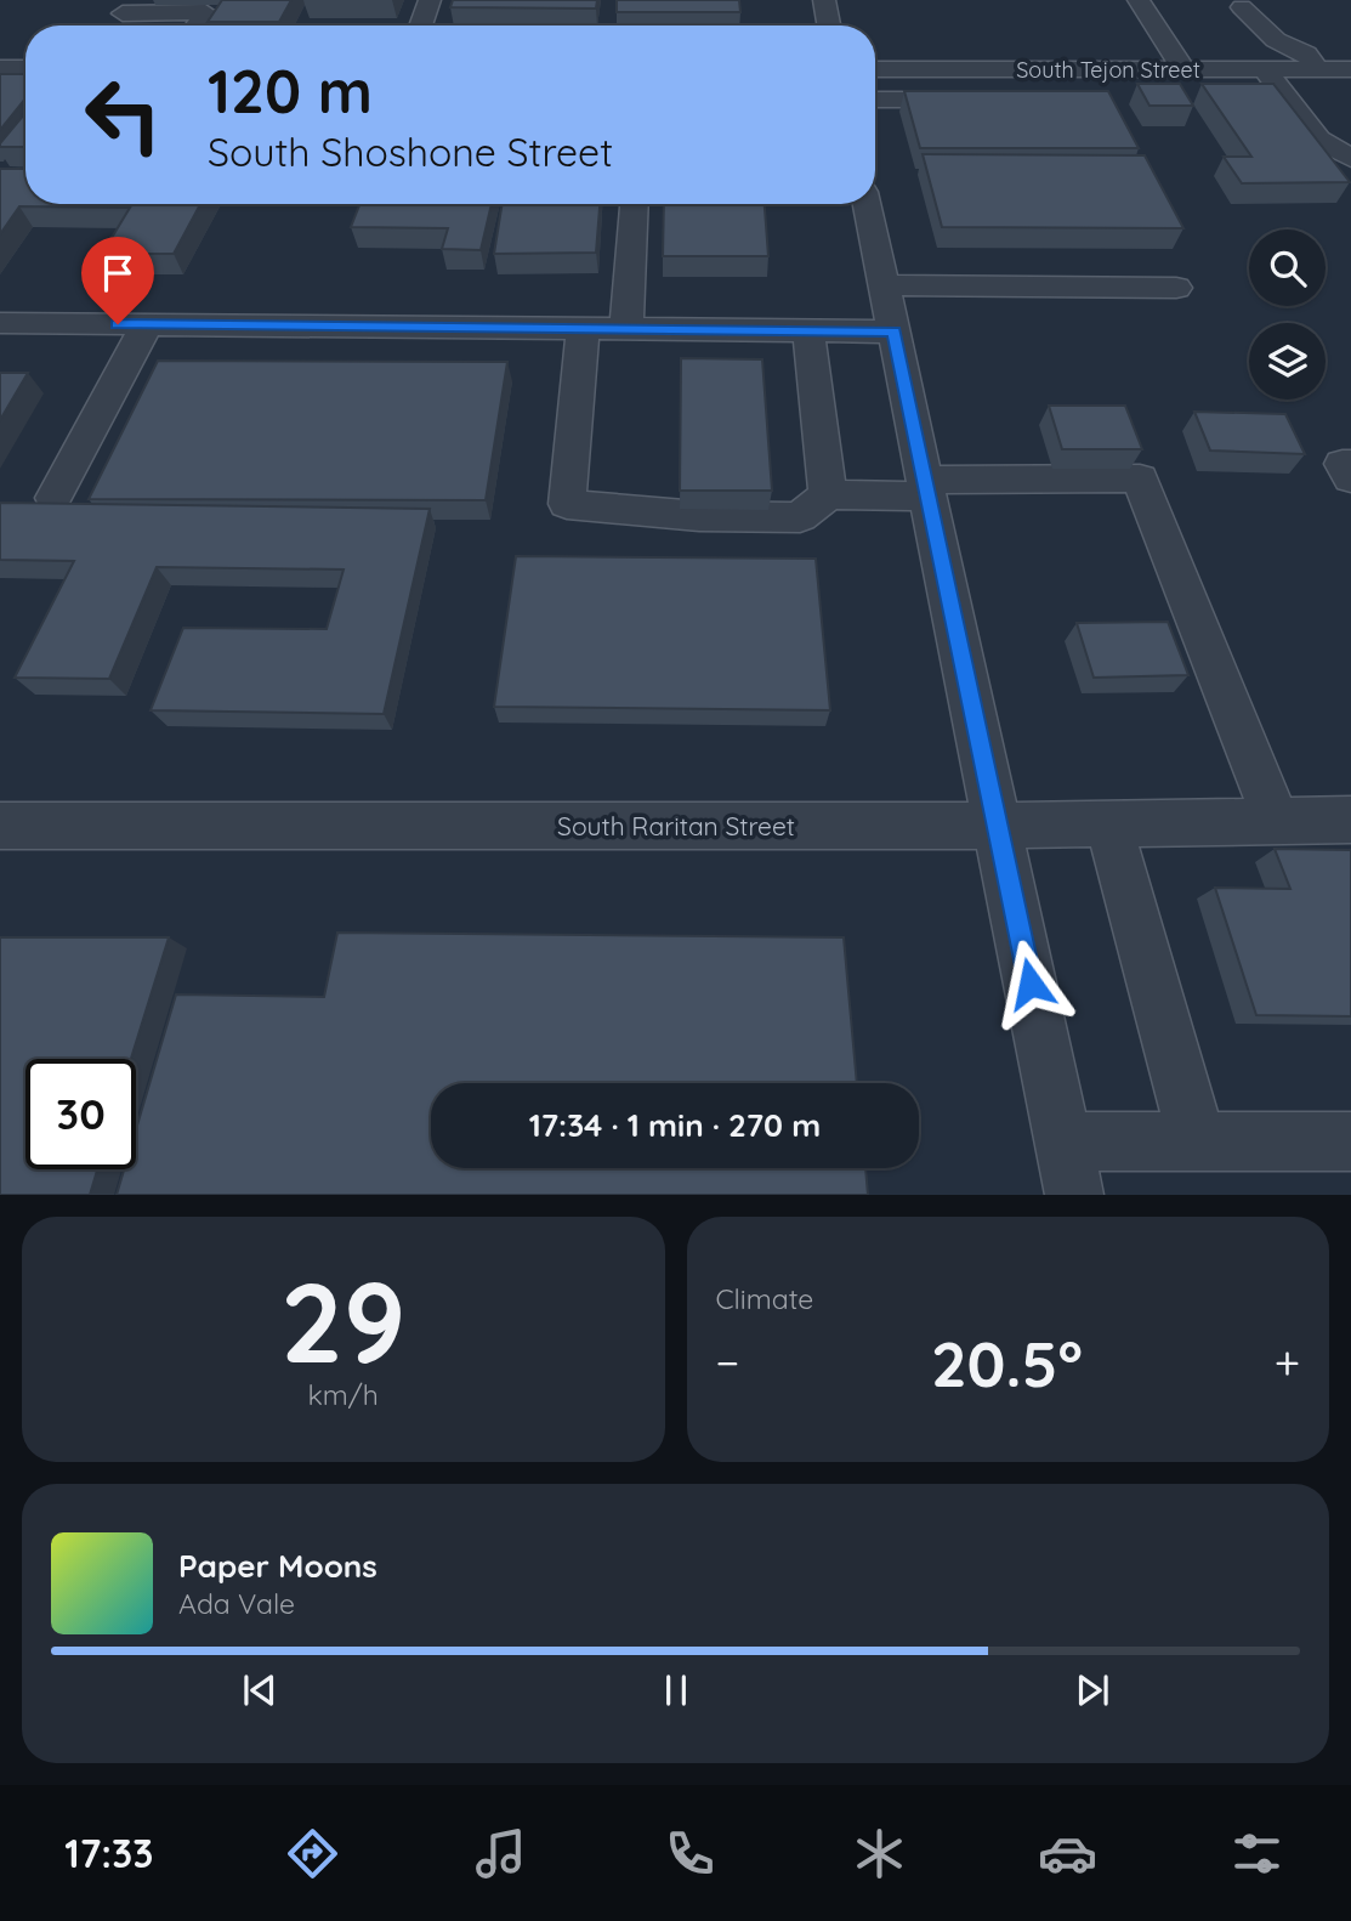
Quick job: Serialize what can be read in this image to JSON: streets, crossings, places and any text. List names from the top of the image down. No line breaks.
{"streets":{"street":["South Tejon Street","South Raritan Street"]},"page":{"turn":["120 m","South Shoshone Street"],"limit":"30","trip":"17:34 · 1 min · 270 m","tile":[["29","km/h"],"Climate"],"heat":["−","20.5°","+"],"song":["Paper Moons","Ada Vale"],"tabs":"17:33"}}
